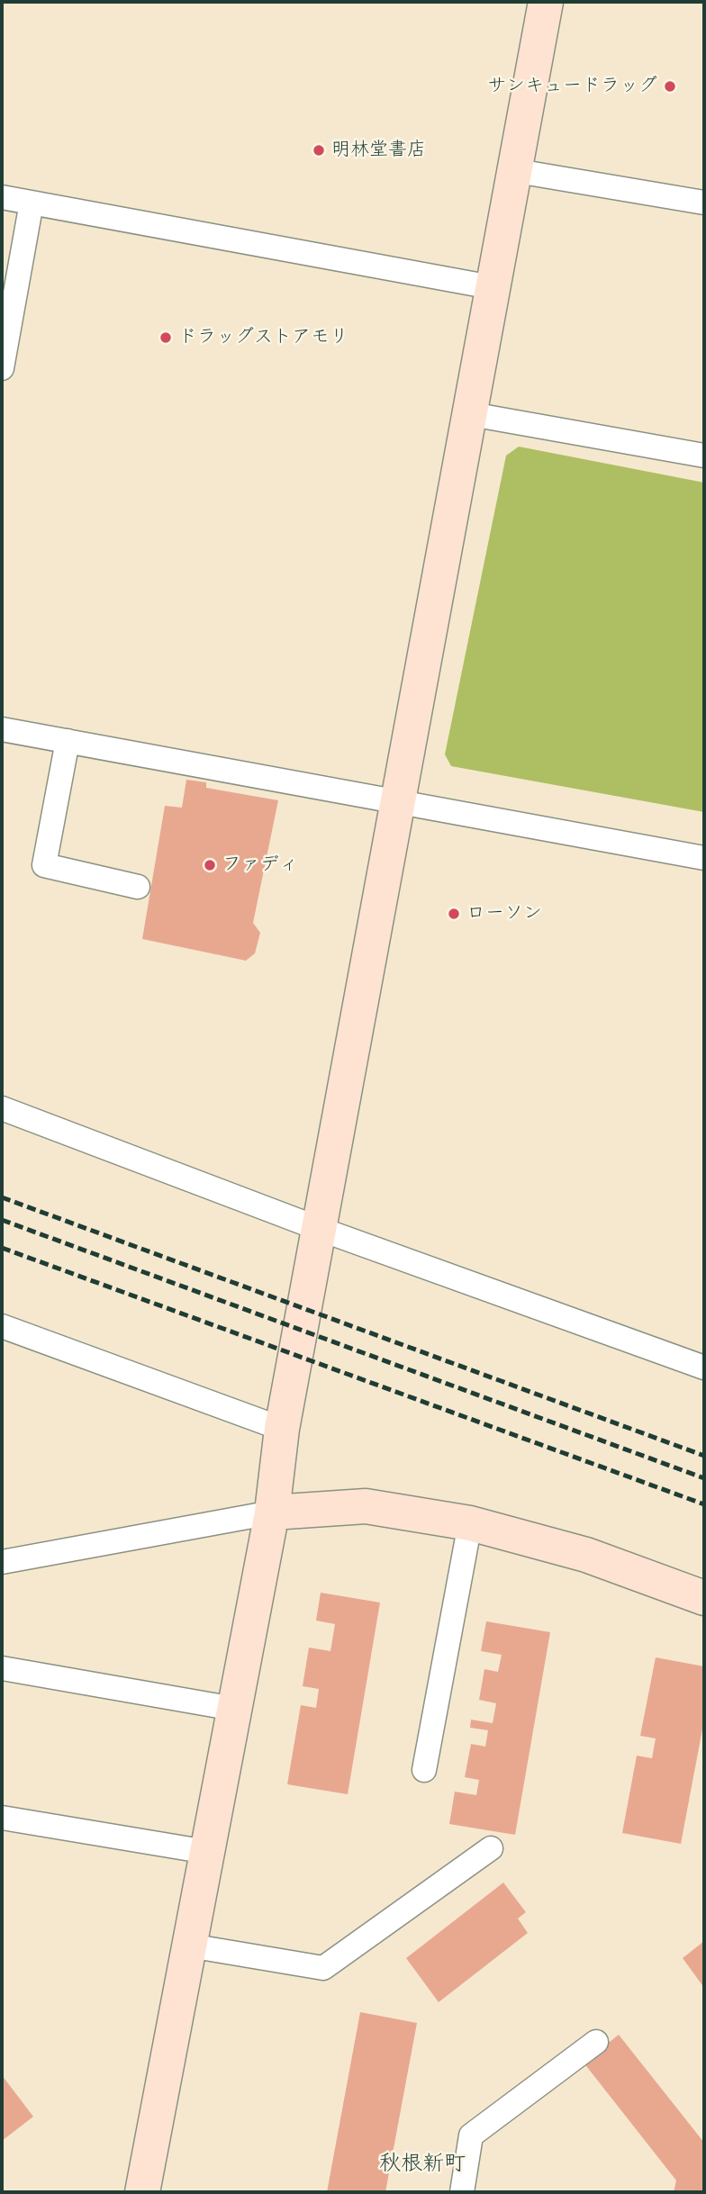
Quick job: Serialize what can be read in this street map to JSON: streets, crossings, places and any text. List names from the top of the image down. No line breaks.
{"districts":["秋根新町"],"places":["サンキュードラッグ","明林堂書店","ドラッグストアモリ","ファディ","ローソン"]}
